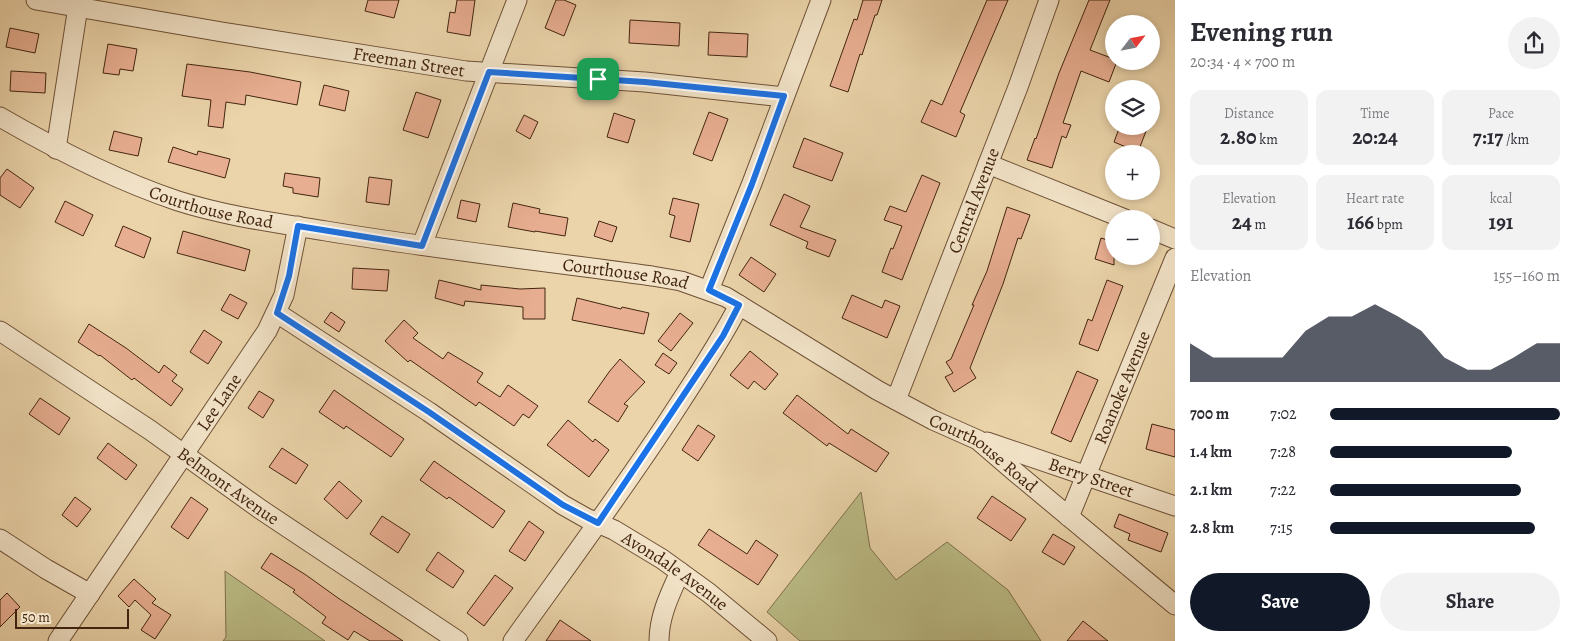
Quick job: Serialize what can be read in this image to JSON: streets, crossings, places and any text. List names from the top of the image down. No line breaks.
{"streets":{"street":["Freeman Street","Central Avenue","Courthouse Road","Roanoke Avenue","Lee Lane","Berry Street","Belmont Avenue","Avondale Avenue"]},"crossings":[["Central Avenue","Courthouse Road"],["Courthouse Road","Roanoke Avenue"],["Courthouse Road","Lee Lane"],["Courthouse Road","Berry Street"],["Roanoke Avenue","Berry Street"],["Lee Lane","Belmont Avenue"],["Lee Lane","Avondale Avenue"]],"scale_bar":"50 m","north":"top right","page":{"heading":["Evening run","20:34 · 4 × 700 m"],"map_buttons":["+","−"],"stats":[["Distance","2.80 km"],["Time","20:24"],["Pace","7:17 /km"],["Elevation","24 m"],["Heart rate","166 bpm"],["kcal","191"]],"chart":["Elevation","155–160 m"],"list":[{"name":"700 m","note":"7:02"},{"name":"1.4 km","note":"7:28"},{"name":"2.1 km","note":"7:22"},{"name":"2.8 km","note":"7:15"}],"buttons":["Save","Share"],"scale":"50 m"}}
